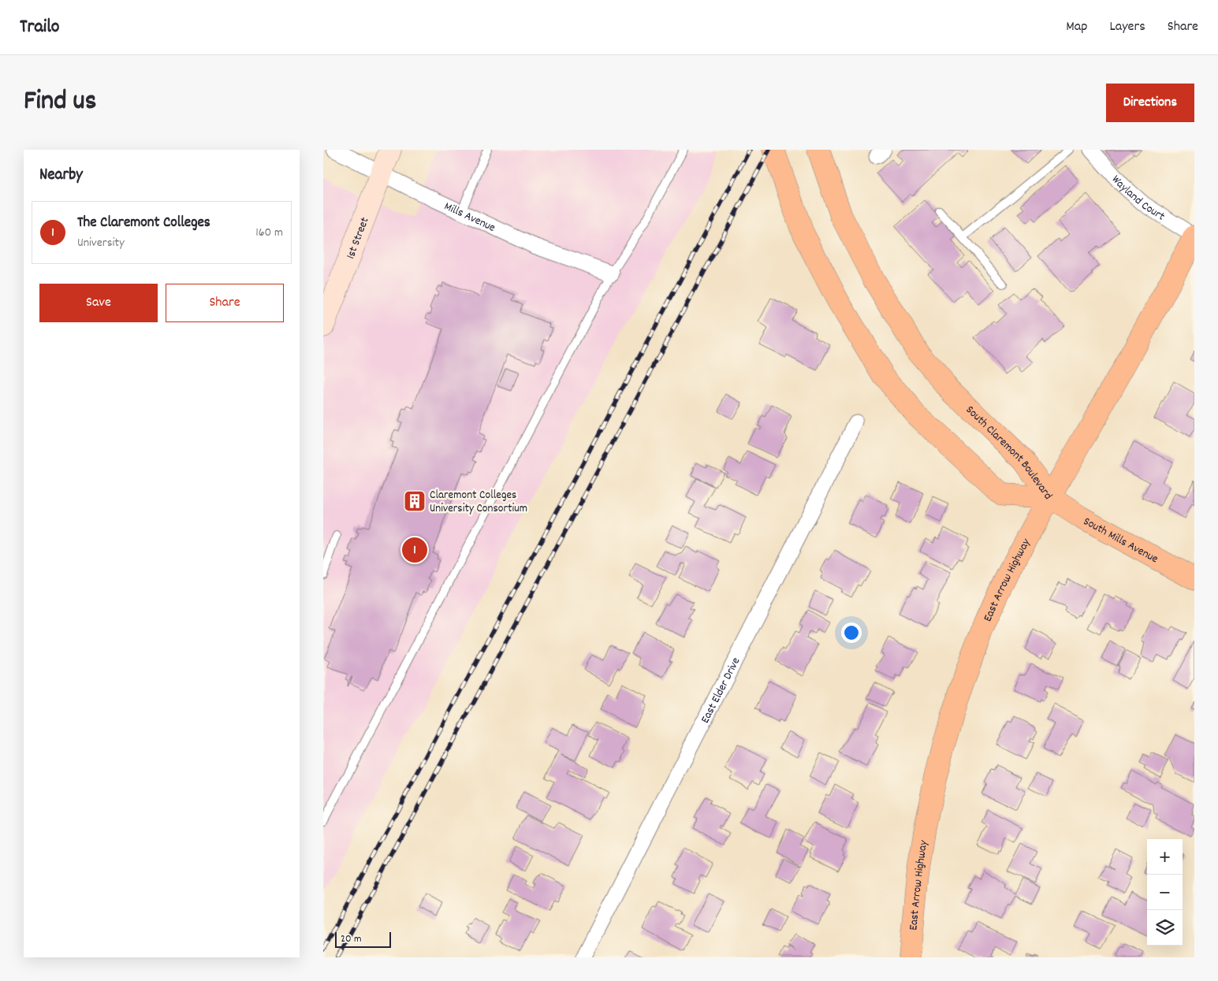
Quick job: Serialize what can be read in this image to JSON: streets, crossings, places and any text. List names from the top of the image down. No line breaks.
{"streets":{"main road":["South Claremont Boulevard","South Mills Avenue","East Arrow Highway"],"street":["Wayland Court","Mills Avenue","1st Street","East Elder Drive"]},"crossings":[["Wayland Court","East Arrow Highway"],["Mills Avenue","1st Street"],["South Claremont Boulevard","South Mills Avenue"],["South Claremont Boulevard","East Arrow Highway"],["South Mills Avenue","East Arrow Highway"]],"places":{"building":["Claremont Colleges University Consortium"]},"scale_bar":"20 m","page":{"header":"Trailo","nav":["Map","Layers","Share"],"title":"Find us","buttons":["Directions",["Save","Share"]],"heading":"Nearby","list":[{"mark":"1","name":"The Claremont Colleges","note":"University","value":"160 m"}],"pins":"1","map_buttons":["+","−"],"scale":"20 m"}}
